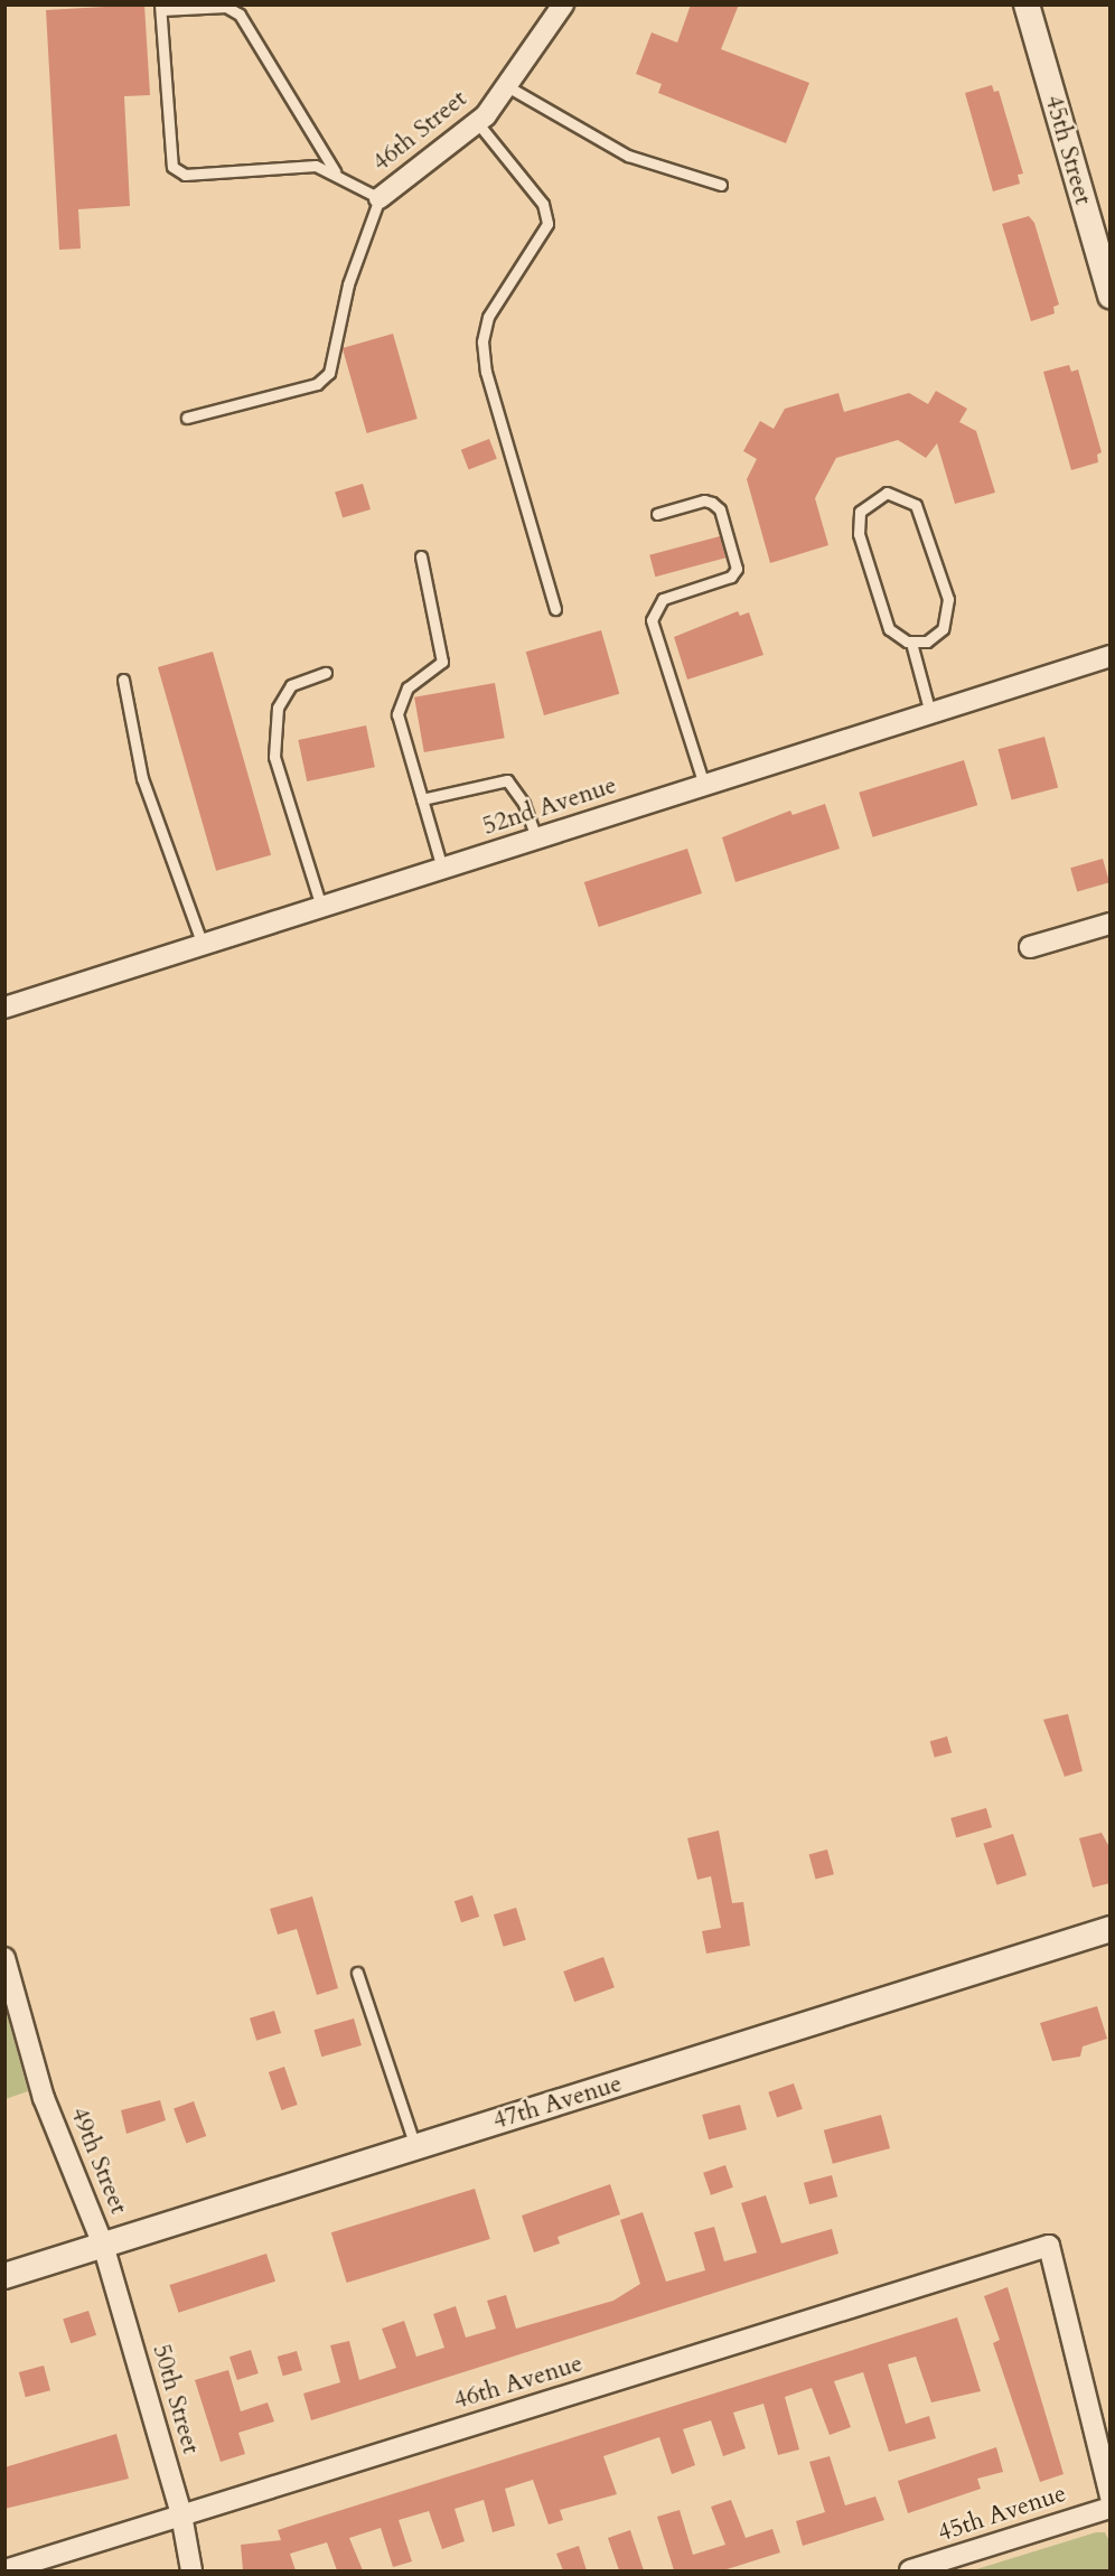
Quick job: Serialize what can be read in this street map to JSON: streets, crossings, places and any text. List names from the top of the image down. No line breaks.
{"streets":{"street":["46th Street","45th Street","52nd Avenue","47th Avenue","49th Street","46th Avenue","50th Street","45th Avenue"]},"crossings":[["47th Avenue","49th Street"],["47th Avenue","50th Street"],["49th Street","50th Street"],["46th Avenue","50th Street"]]}
